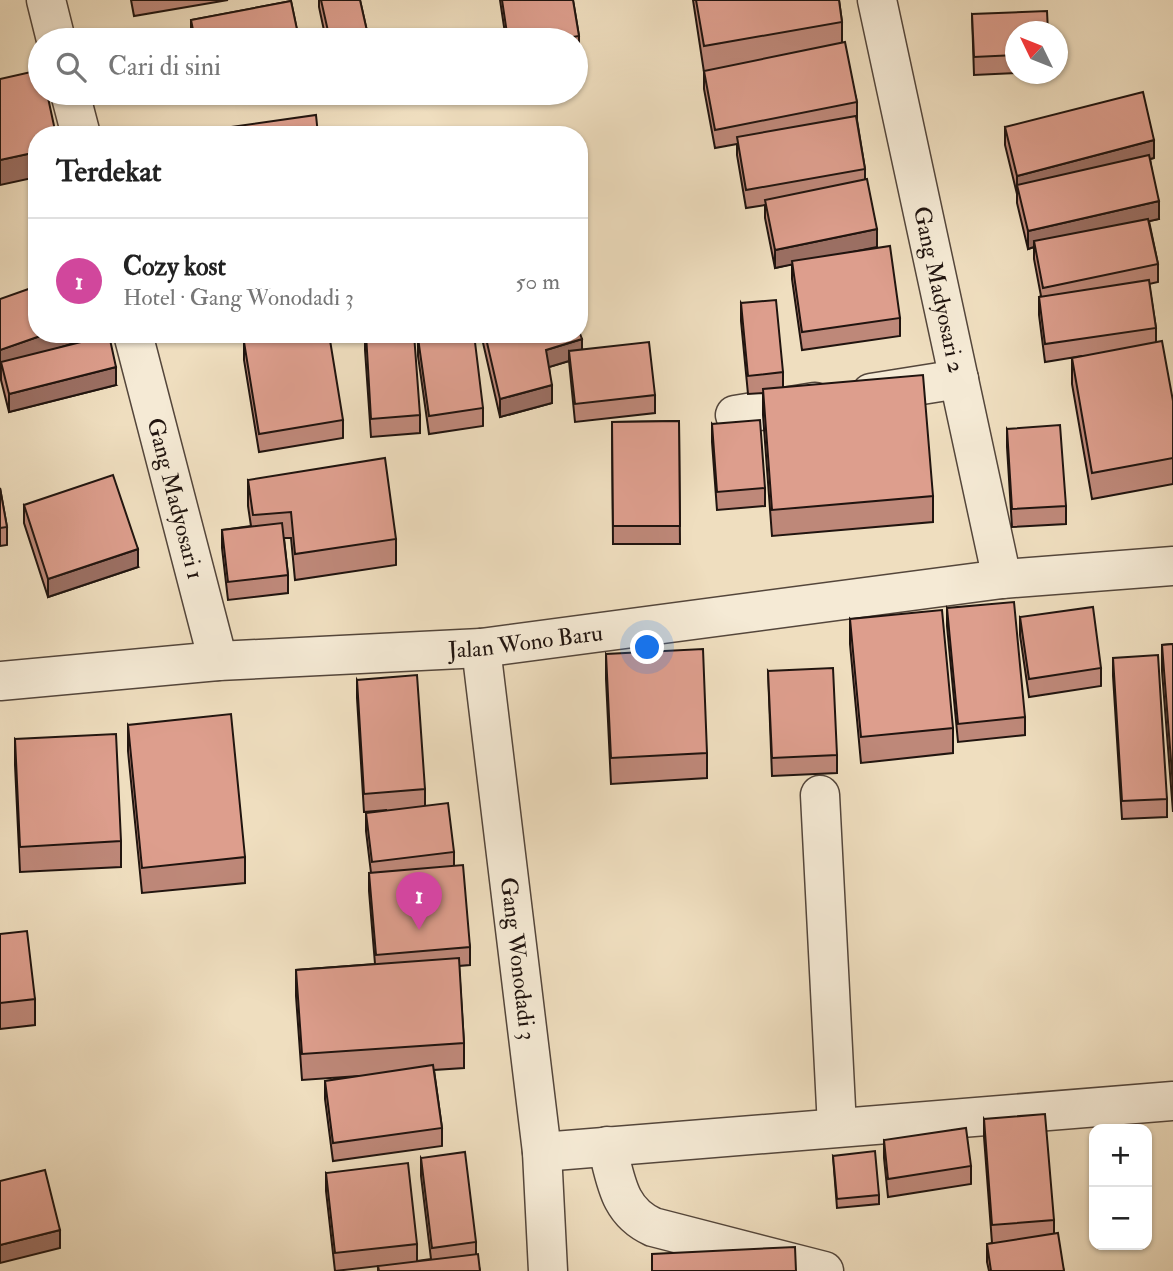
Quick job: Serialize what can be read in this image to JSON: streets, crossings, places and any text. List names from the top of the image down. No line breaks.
{"streets":{"street":["Gang Madyosari 2","Gang Madyosari 1","Jalan Wono Baru","Gang Wonodadi 3"]},"crossings":[["Gang Madyosari 2","Jalan Wono Baru"],["Gang Madyosari 1","Jalan Wono Baru"],["Jalan Wono Baru","Gang Wonodadi 3"]],"north":"top left","page":{"search":"Cari di sini","heading":"Terdekat","list":[{"mark":"1","name":"Cozy kost","note":"Hotel · Gang Wonodadi 3","value":"50 m"}],"pins":"1","map_buttons":["+","−"]}}
